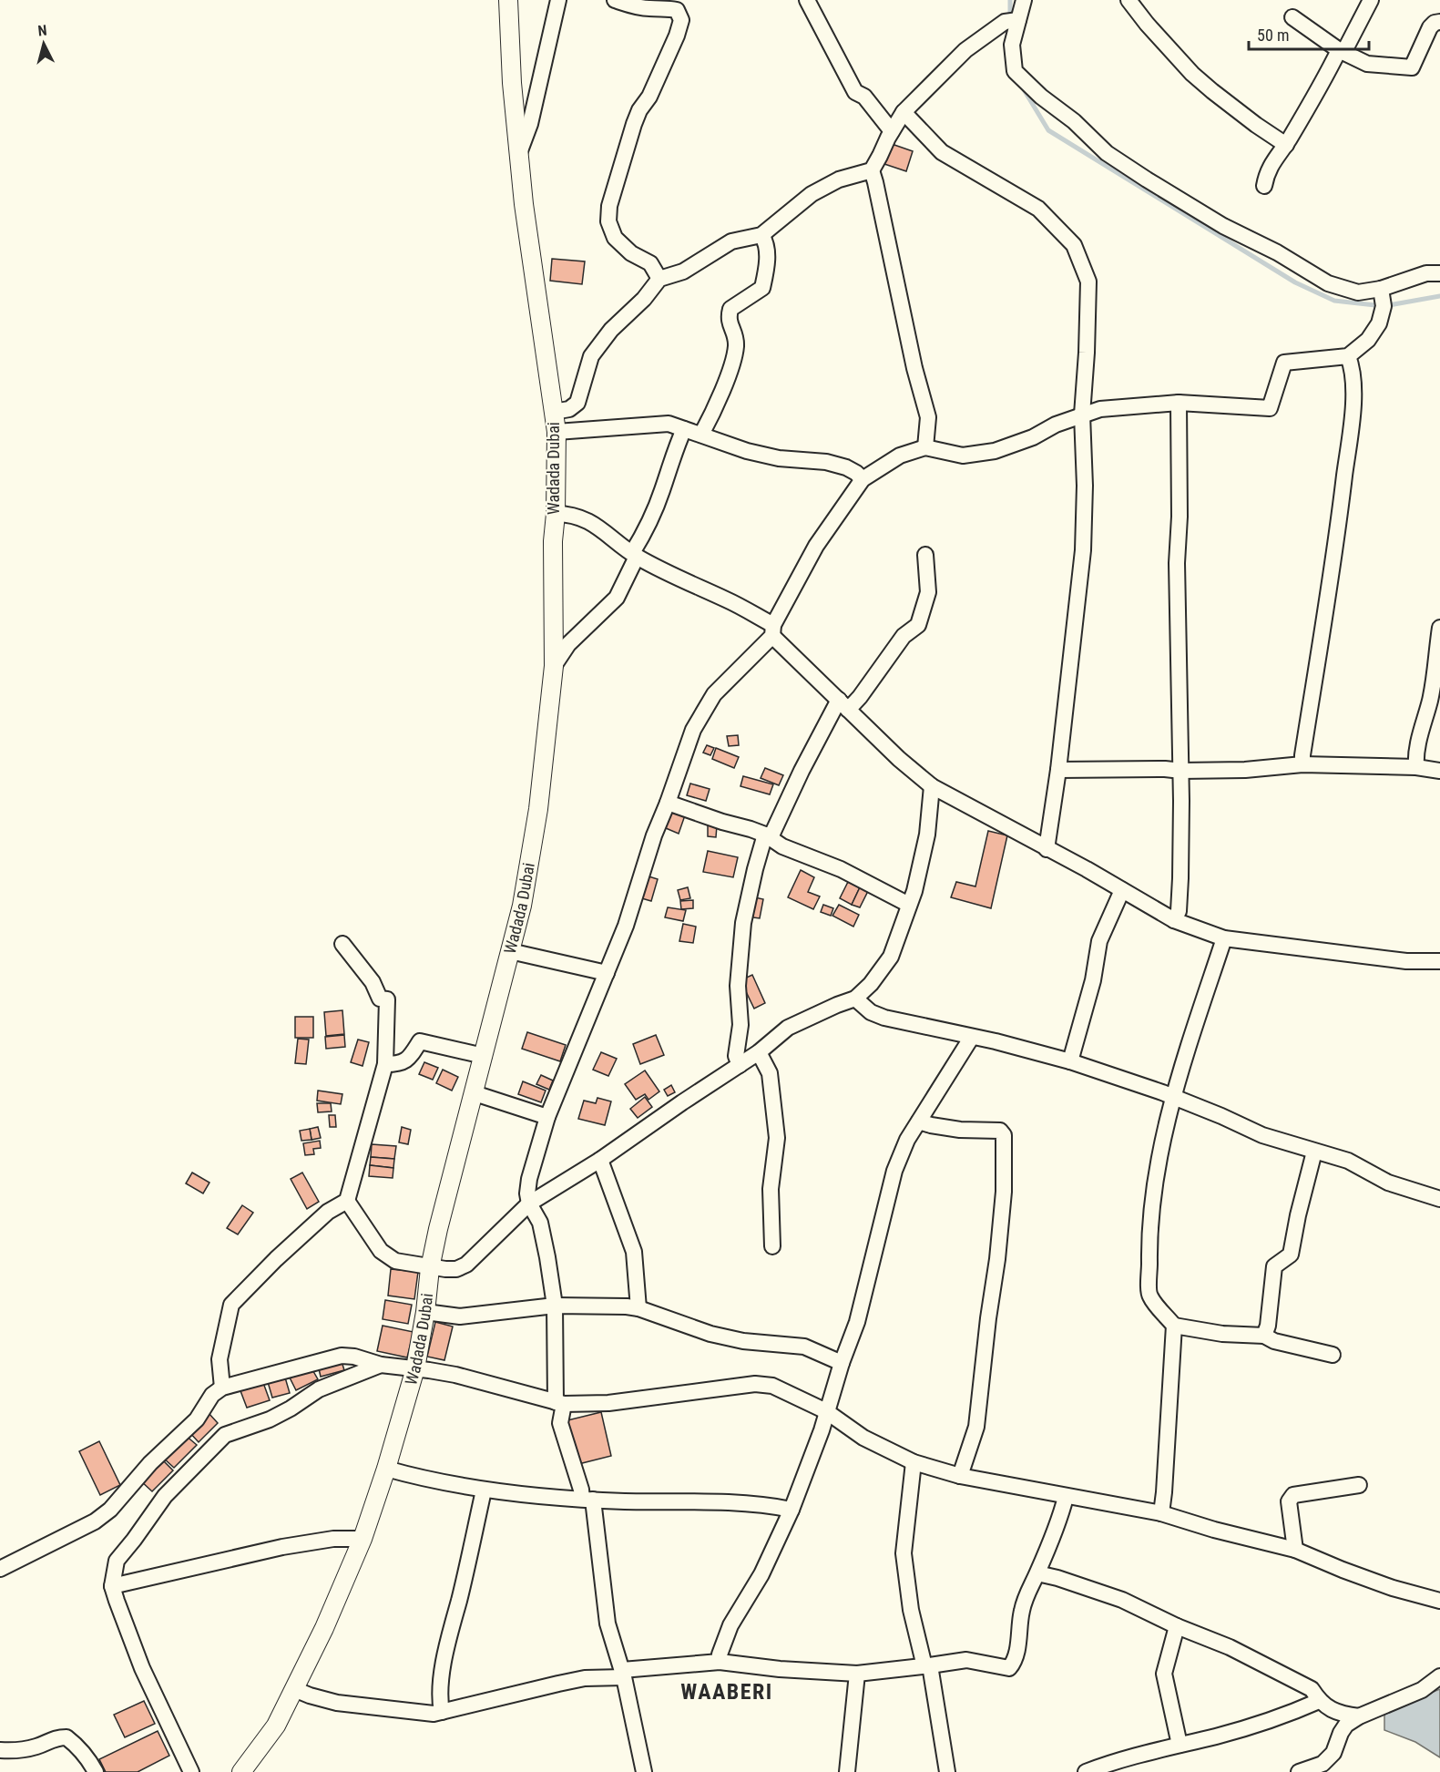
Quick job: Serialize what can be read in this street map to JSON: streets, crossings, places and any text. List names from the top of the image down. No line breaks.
{"streets":{"street":["Wadada Dubai"]},"districts":["WAABERI"],"scale_bar":"50 m","north":"top"}
